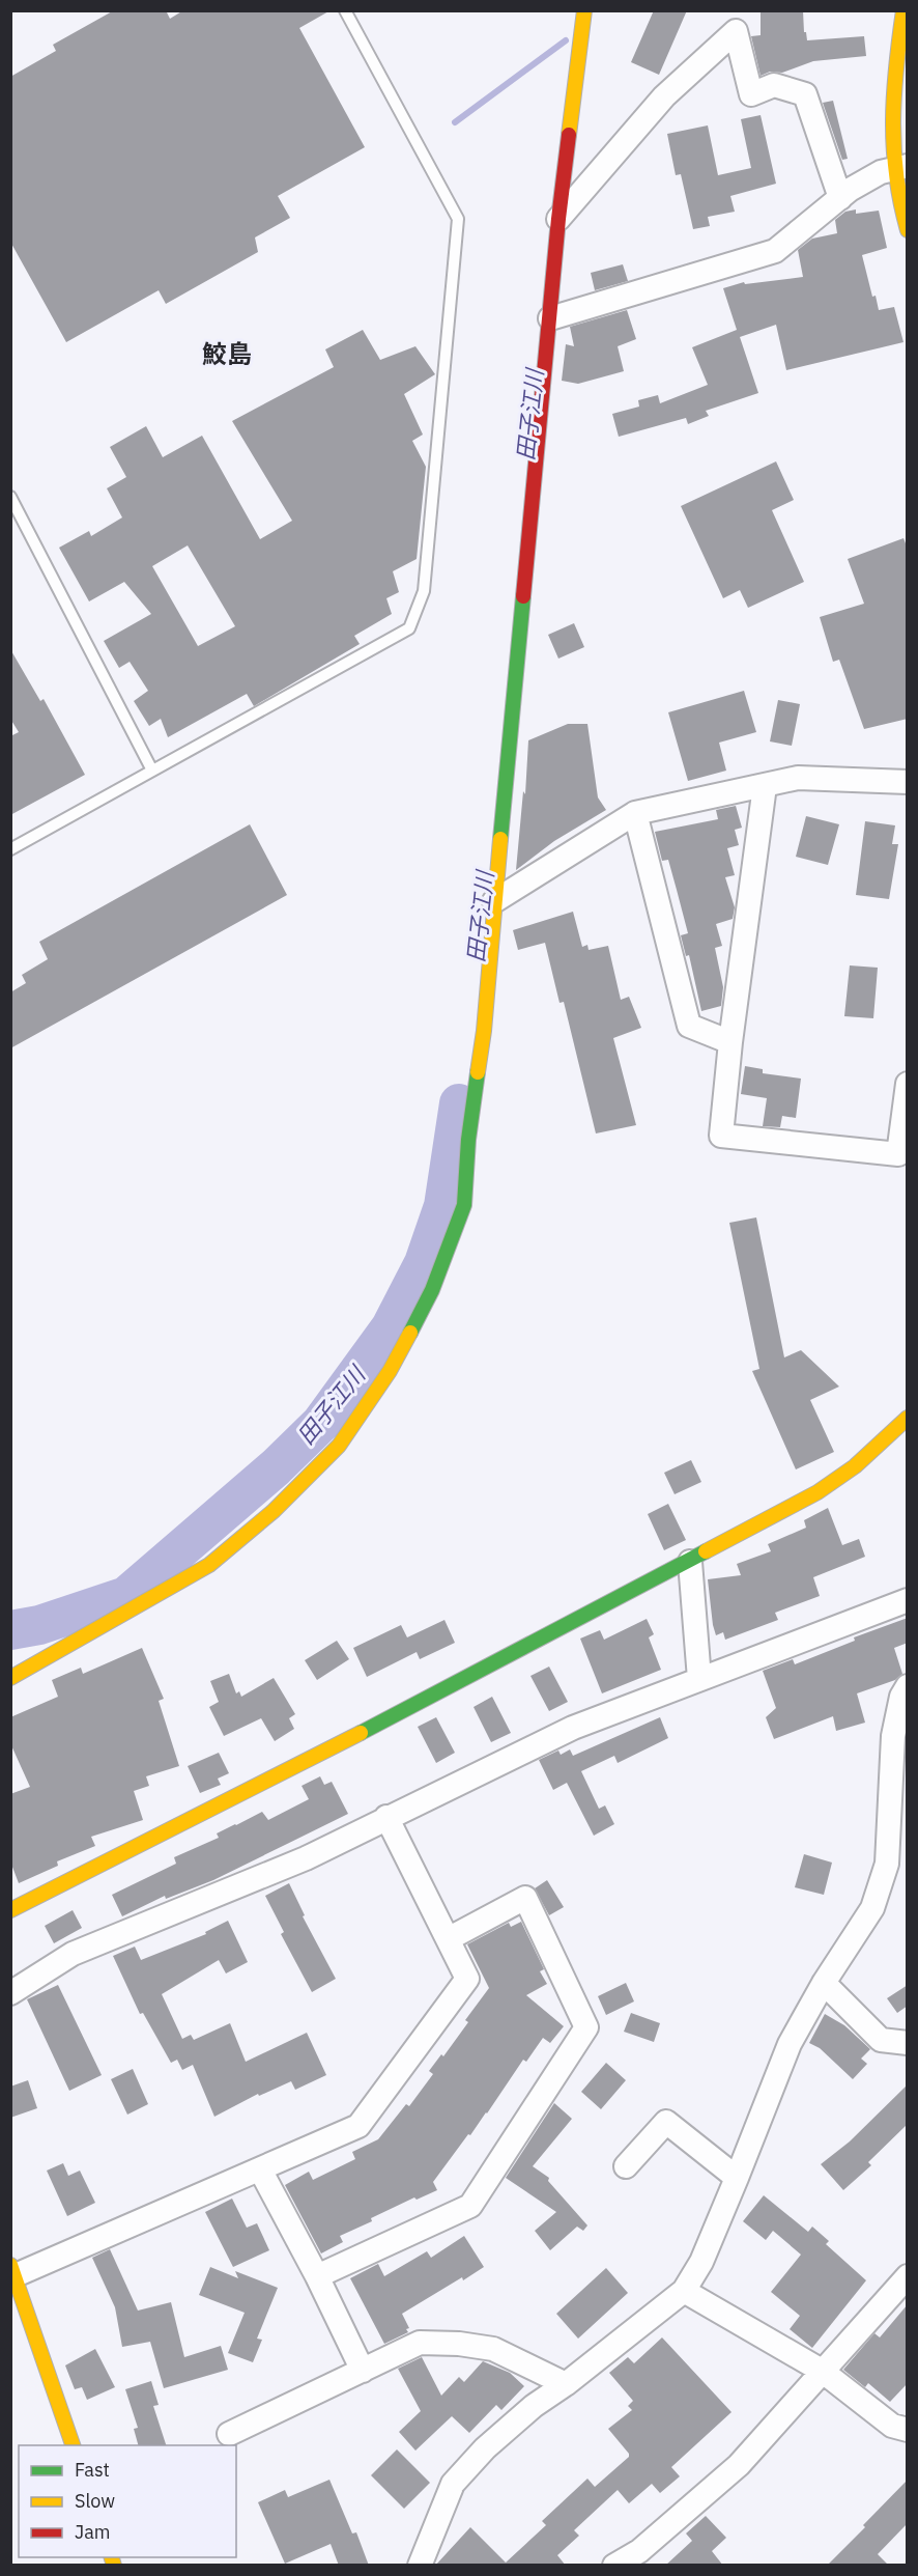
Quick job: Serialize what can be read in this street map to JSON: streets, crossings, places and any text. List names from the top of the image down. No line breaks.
{"districts":["鮫島"],"water":["田子江川"],"legend":["Fast","Slow","Jam"]}
